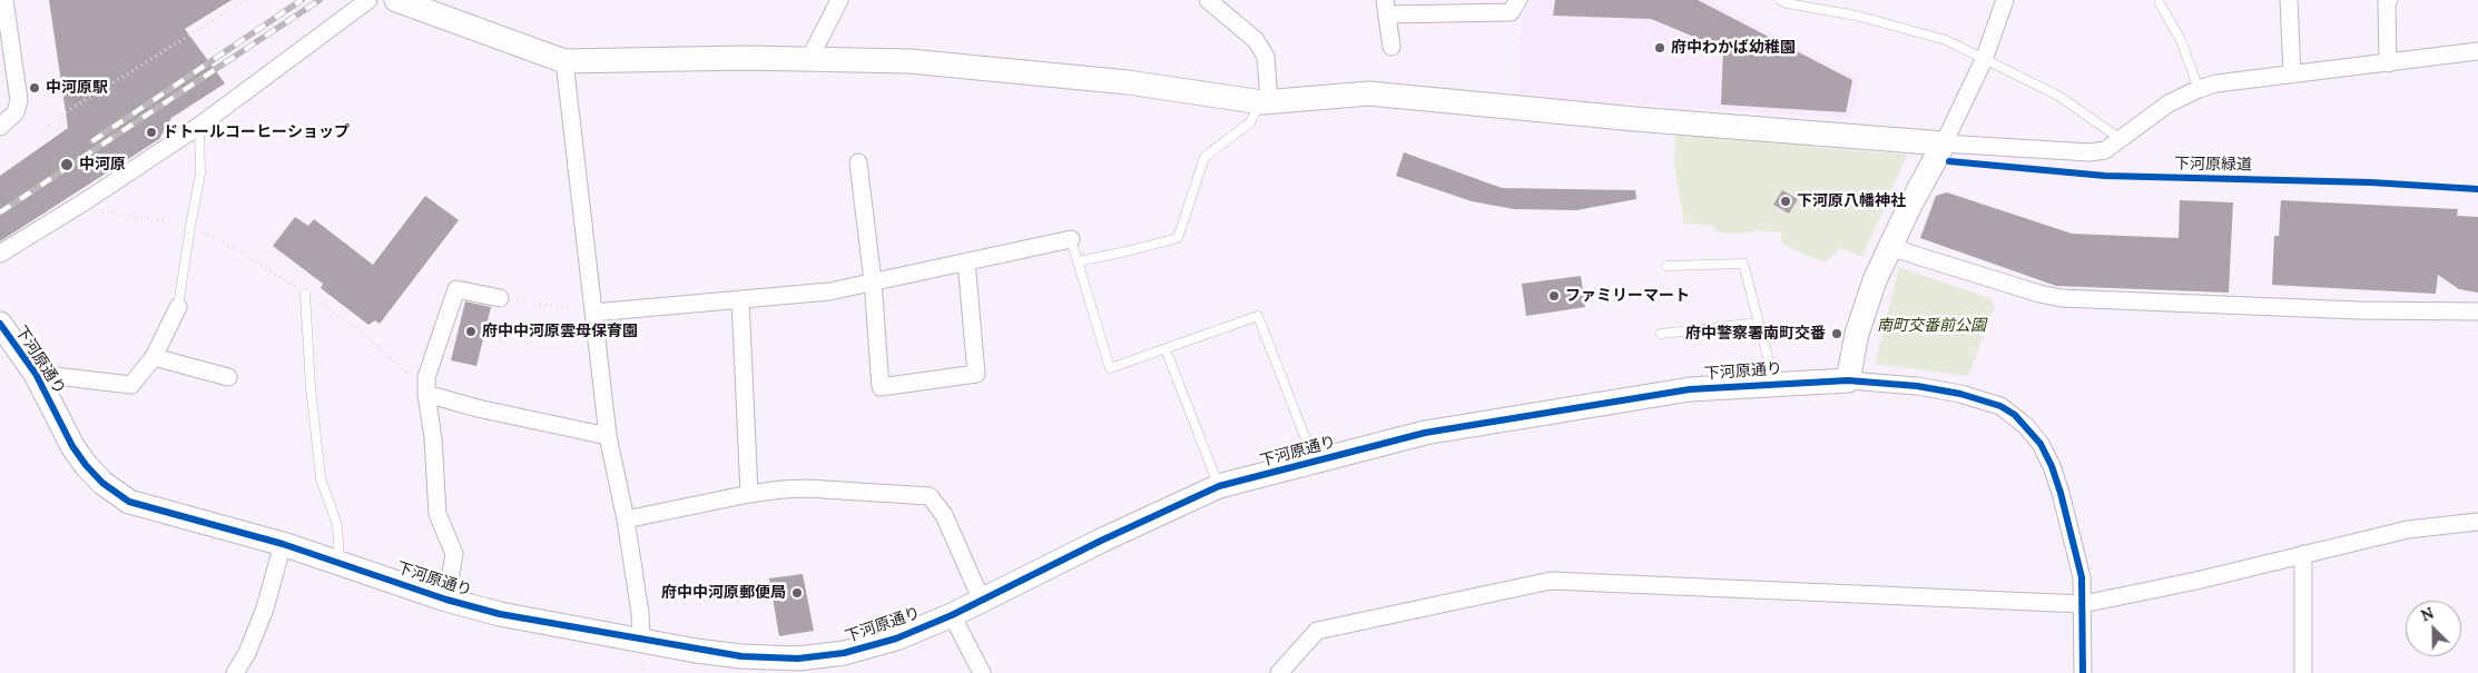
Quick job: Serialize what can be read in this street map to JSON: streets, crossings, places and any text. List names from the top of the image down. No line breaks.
{"streets":{"street":["下河原通り"],"cycle path":["下河原緑道"]},"parks":["南町交番前公園"],"places":["府中わかば幼稚園","中河原駅","ドトールコーヒーショップ","中河原","下河原八幡神社","ファミリーマート","府中中河原雲母保育園","府中警察署南町交番","府中中河原郵便局"],"north":"top left"}
